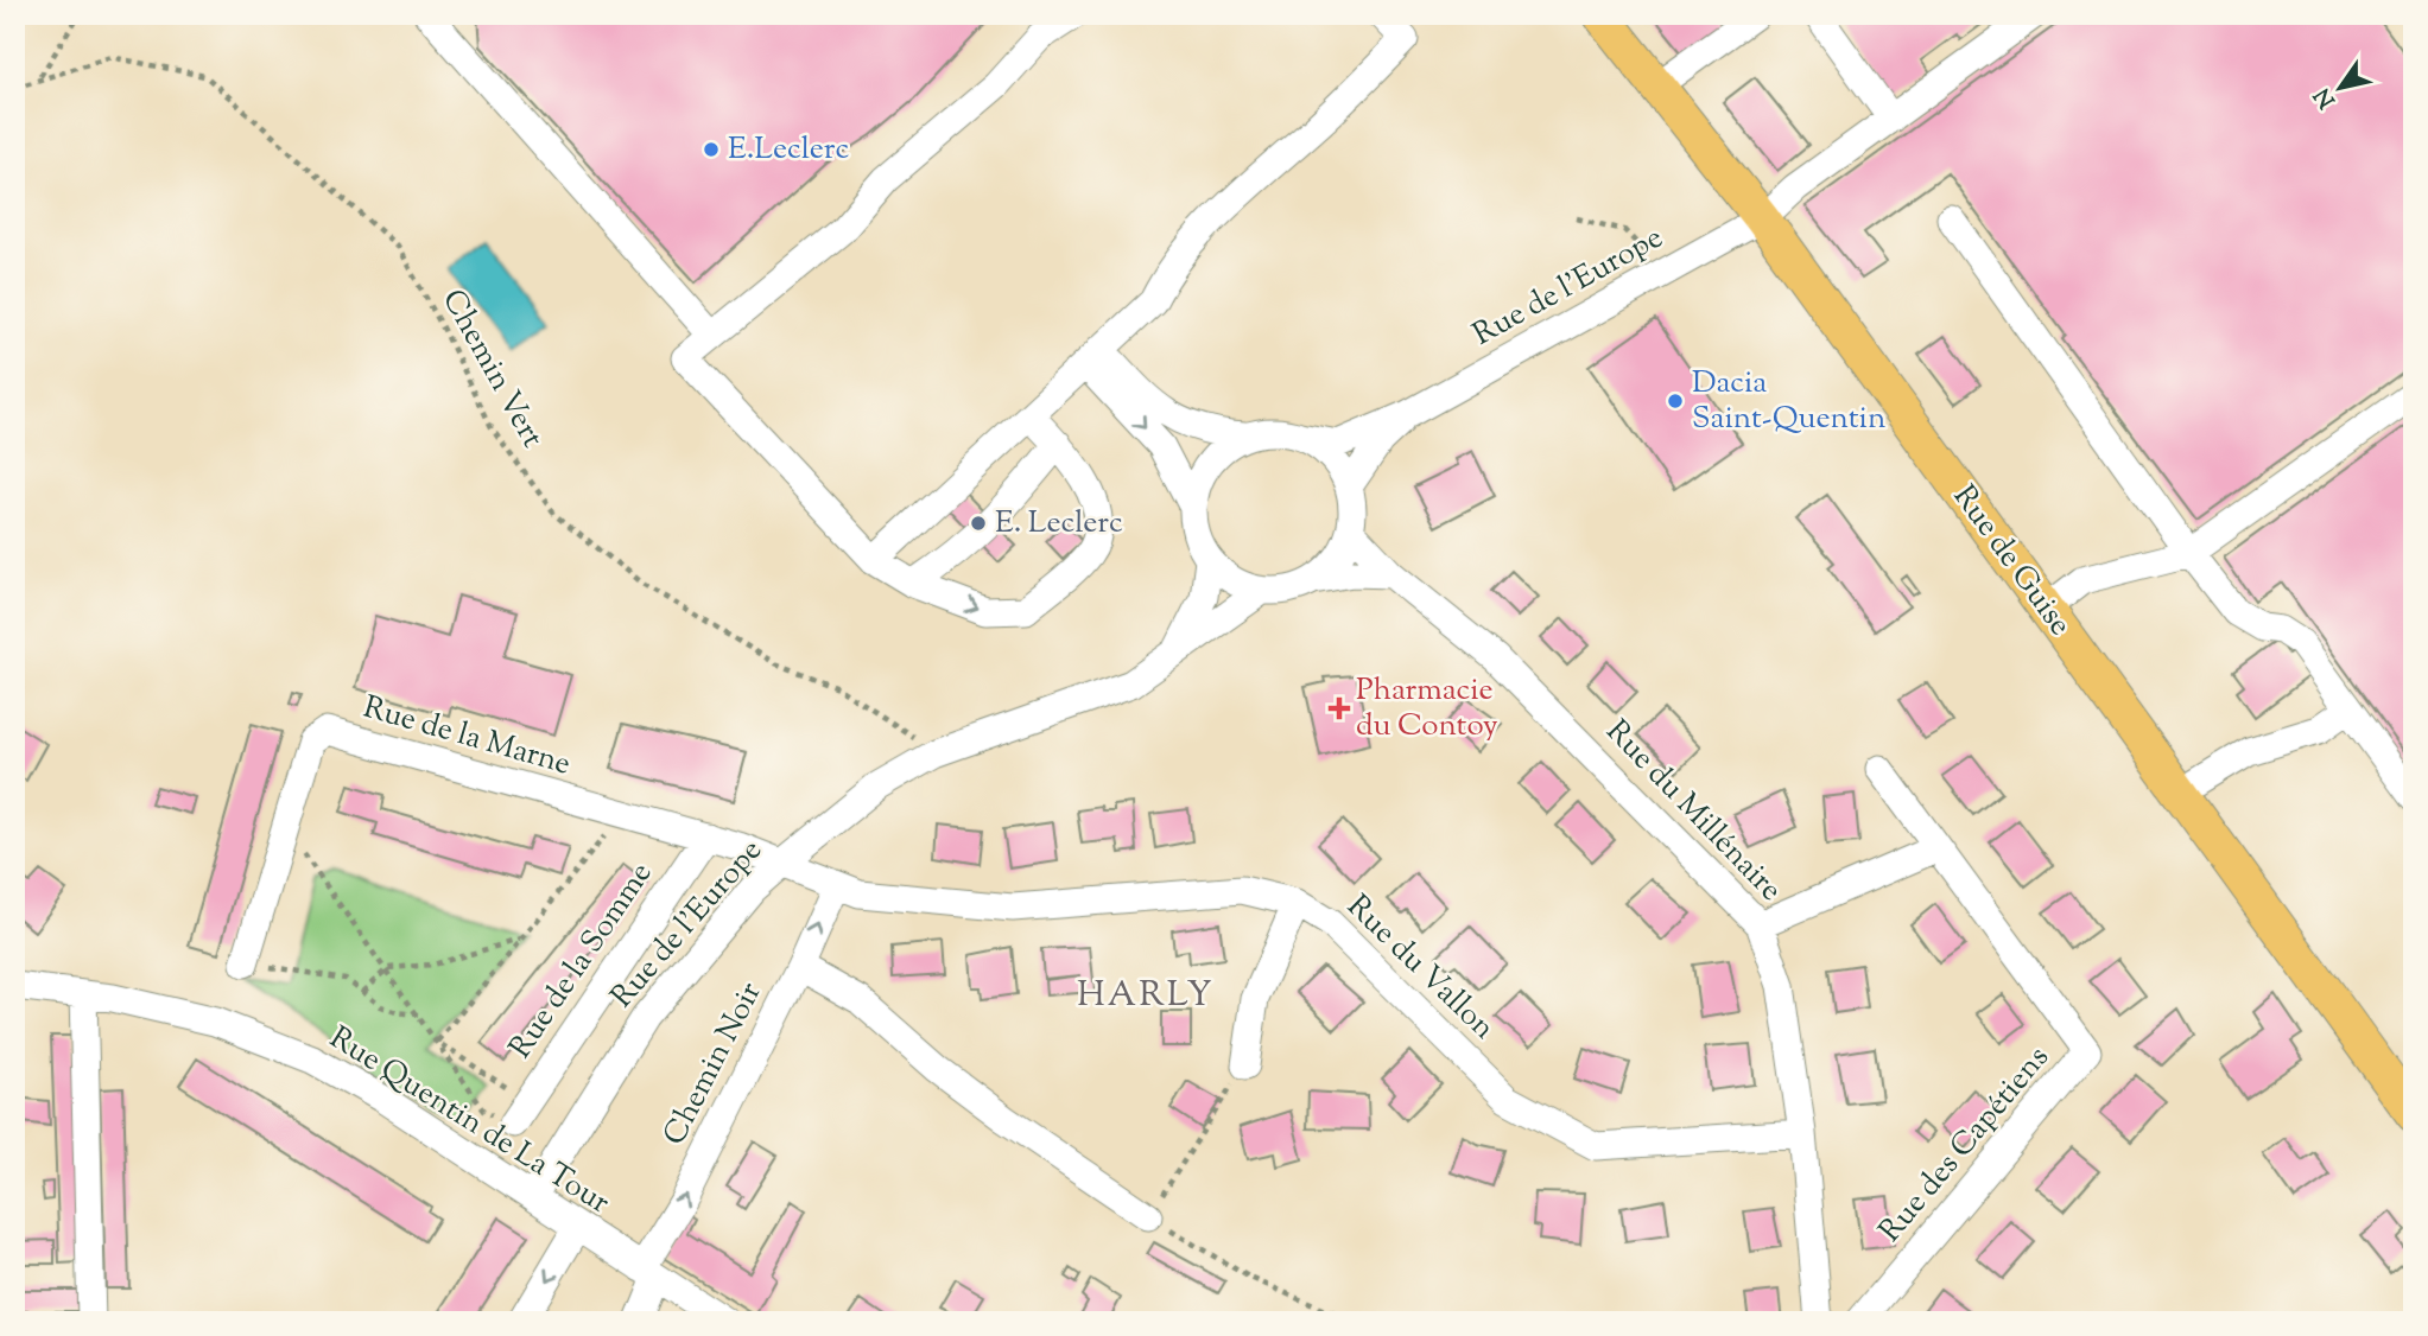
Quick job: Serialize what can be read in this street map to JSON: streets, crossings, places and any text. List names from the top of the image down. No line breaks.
{"streets":{"main road":["Rue de Guise"],"street":["Rue de l'Europe","Rue de la Marne","Rue du Millénaire","Rue de la Somme","Rue du Vallon","Chemin Noir","Rue Quentin de La Tour","Rue des Capétiens"],"path":["Chemin Vert"]},"crossings":[["Rue de l'Europe","Chemin Vert"],["Rue de l'Europe","Rue de Guise"],["Rue de l'Europe","Rue de la Marne"],["Rue de l'Europe","Rue du Millénaire"],["Rue de l'Europe","Rue du Vallon"],["Rue de l'Europe","Rue Quentin de La Tour"],["Rue de la Marne","Rue de la Somme"],["Rue de la Marne","Rue du Vallon"],["Rue du Millénaire","Rue du Vallon"],["Rue du Vallon","Chemin Noir"],["Chemin Noir","Rue Quentin de La Tour"]],"one_way":["Chemin Noir"],"districts":["HARLY"],"places":{"other":["E.Leclerc","Dacia Saint-Quentin","E. Leclerc"],"health":["Pharmacie du Contoy"]},"north":"bottom left"}
